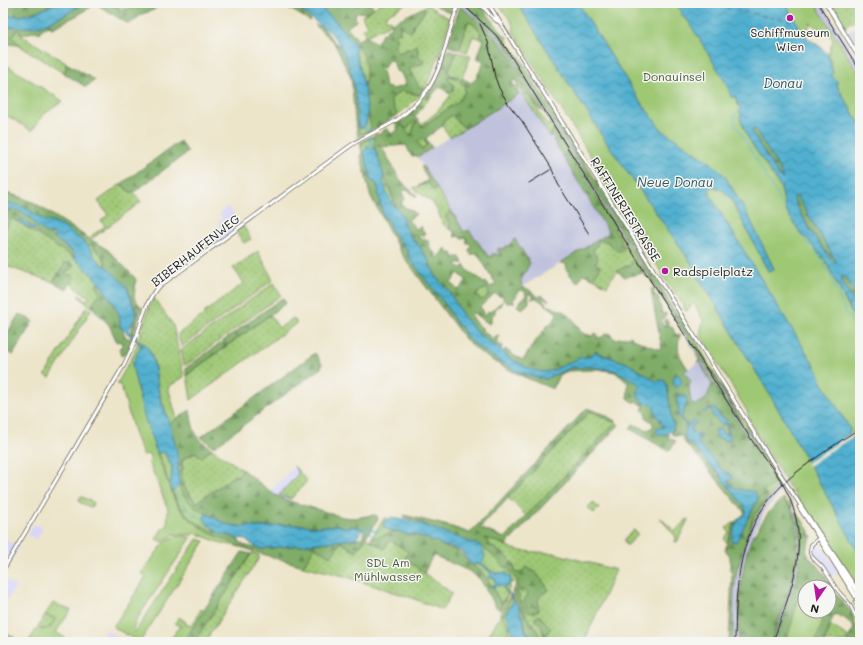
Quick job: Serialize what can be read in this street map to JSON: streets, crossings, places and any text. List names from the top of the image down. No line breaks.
{"streets":{"main road":["RAFFINERIESTRASSE","BIBERHAUFENWEG"]},"water":["Donau","Neue Donau"],"parks":["Donauinsel","SDL Am Mühlwasser"],"places":["Schiffmuseum Wien","Radspielplatz"],"north":"bottom"}
